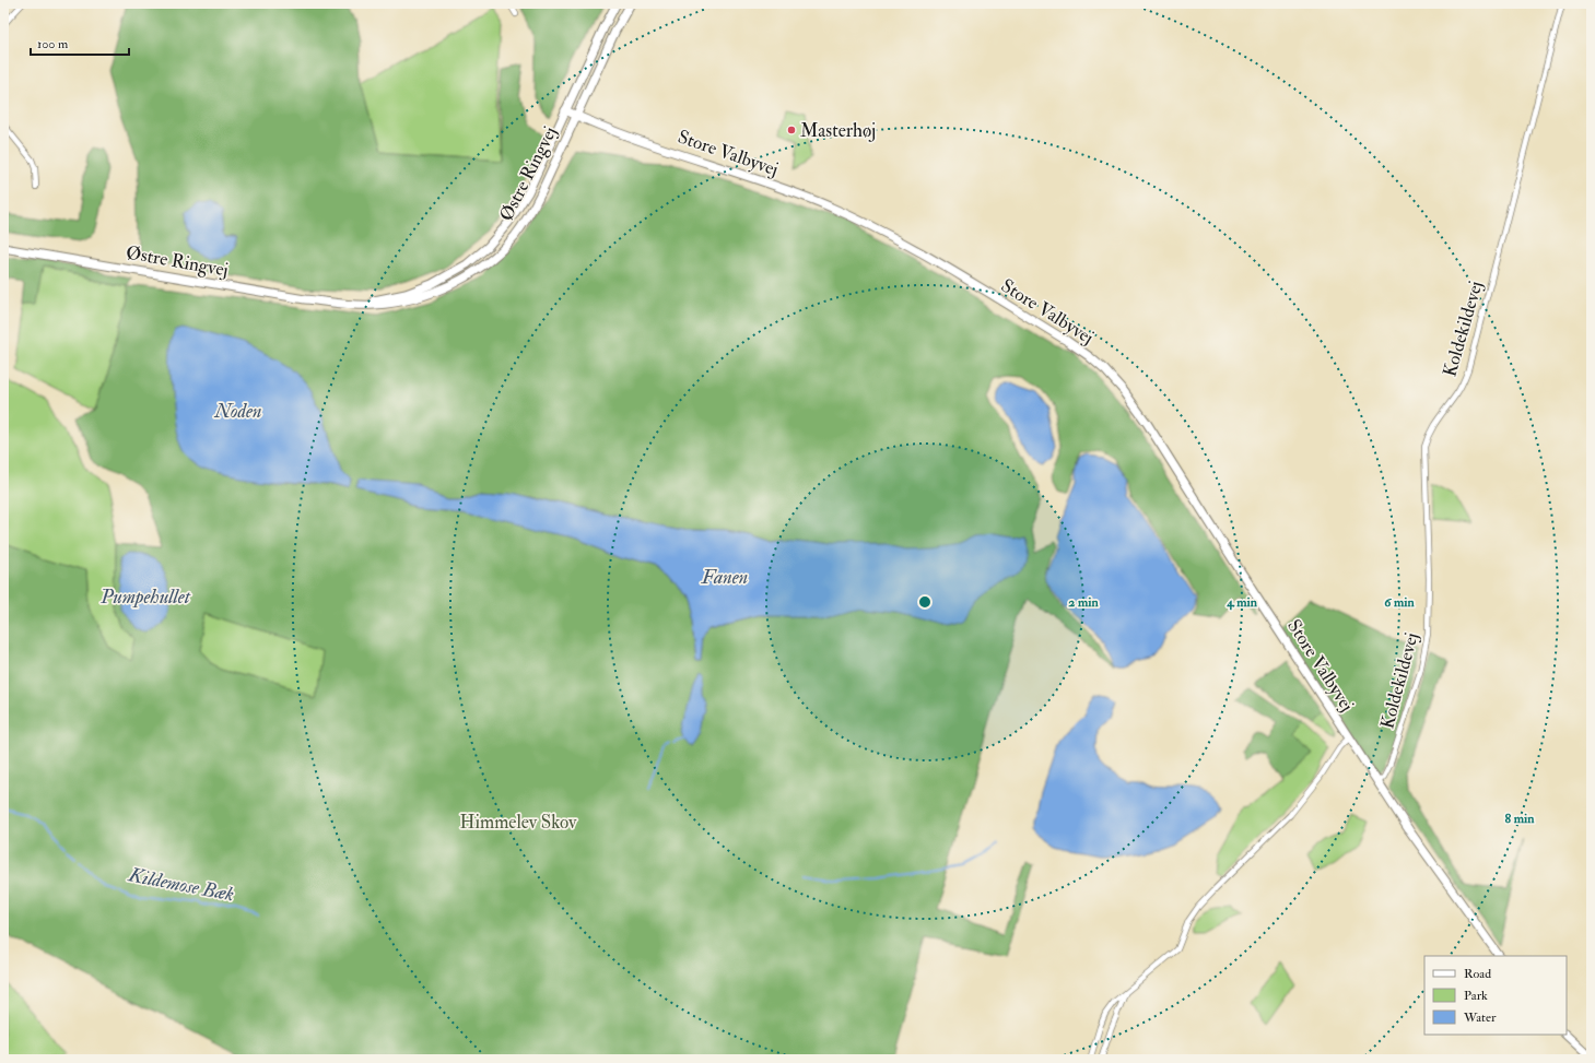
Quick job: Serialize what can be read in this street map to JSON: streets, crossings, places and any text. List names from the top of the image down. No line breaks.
{"streets":{"street":["Store Valbyvej","Østre Ringvej","Koldekildevej"]},"crossings":[["Store Valbyvej","Østre Ringvej"],["Store Valbyvej","Koldekildevej"]],"water":["Noden","Fanen","Pumpehullet","Kildemose Bæk"],"parks":["Himmelev Skov"],"places":["Masterhøj"],"legend":["Road","Park","Water"],"scale_bar":"100 m","rings":["2 min","4 min","6 min","8 min"]}
